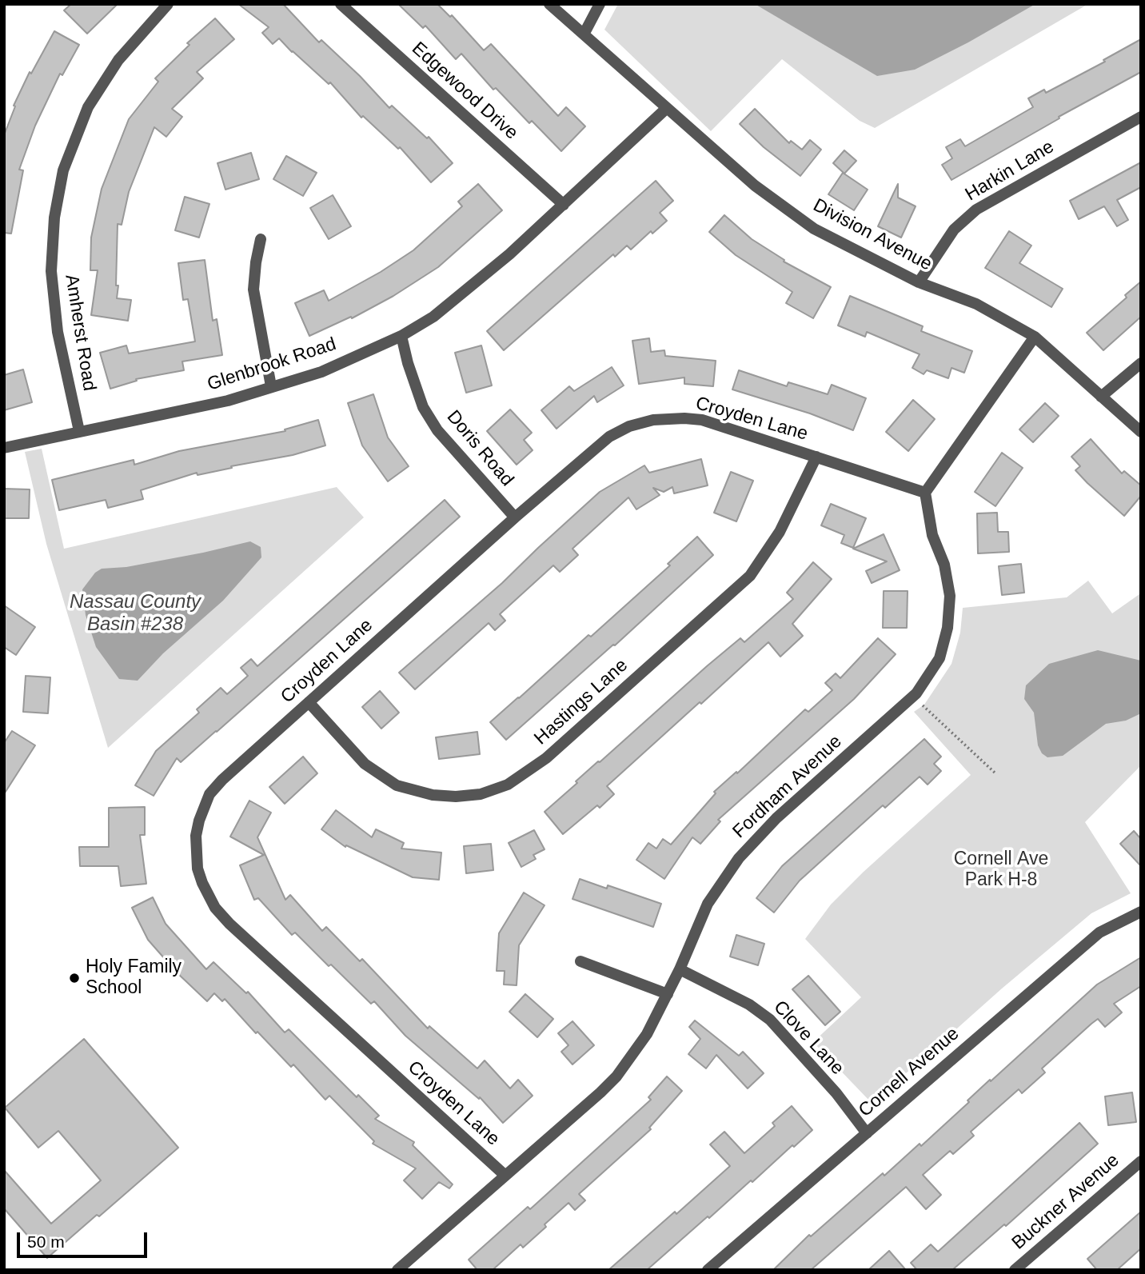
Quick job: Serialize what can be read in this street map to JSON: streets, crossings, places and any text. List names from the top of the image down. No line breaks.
{"streets":{"street":["Edgewood Drive","Harkin Lane","Division Avenue","Amherst Road","Glenbrook Road","Croyden Lane","Doris Road","Hastings Lane","Fordham Avenue","Clove Lane","Cornell Avenue","Buckner Avenue"]},"crossings":[["Edgewood Drive","Glenbrook Road"],["Harkin Lane","Division Avenue"],["Division Avenue","Glenbrook Road"],["Amherst Road","Glenbrook Road"],["Glenbrook Road","Doris Road"],["Croyden Lane","Doris Road"],["Croyden Lane","Hastings Lane"],["Croyden Lane","Fordham Avenue"],["Fordham Avenue","Clove Lane"],["Clove Lane","Cornell Avenue"]],"water":["Nassau County Basin #238"],"parks":["Cornell Ave Park H-8"],"places":["Holy Family School"],"scale_bar":"50 m"}
